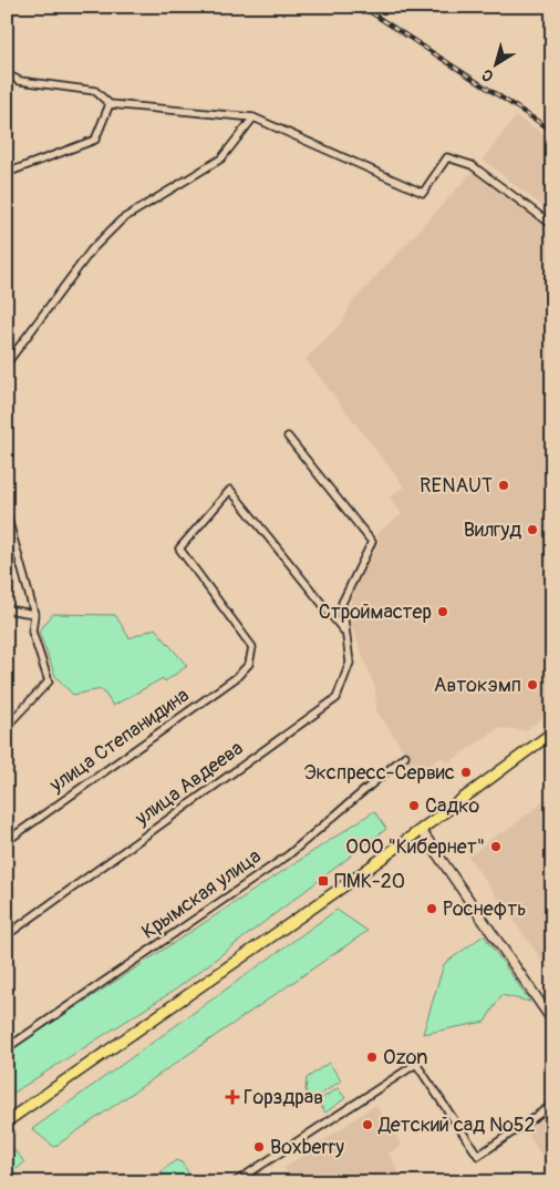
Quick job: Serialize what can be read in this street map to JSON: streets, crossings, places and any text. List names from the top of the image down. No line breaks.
{"streets":{"street":["улица Степанидина","улица Авдеева","Крымская улица"]},"crossings":[["улица Степанидина","улица Авдеева"]],"places":{"other":["RENAUT","Вилгуд","Строймастер","Автокэмп","Экспресс-Сервис","Садко","ООО \"Кибернет\"","Роснефть","Ozon","Детский сад №52","Boxberry"],"transit":["ПМК-20"],"health":["Горздрав"]},"north":"bottom left"}
